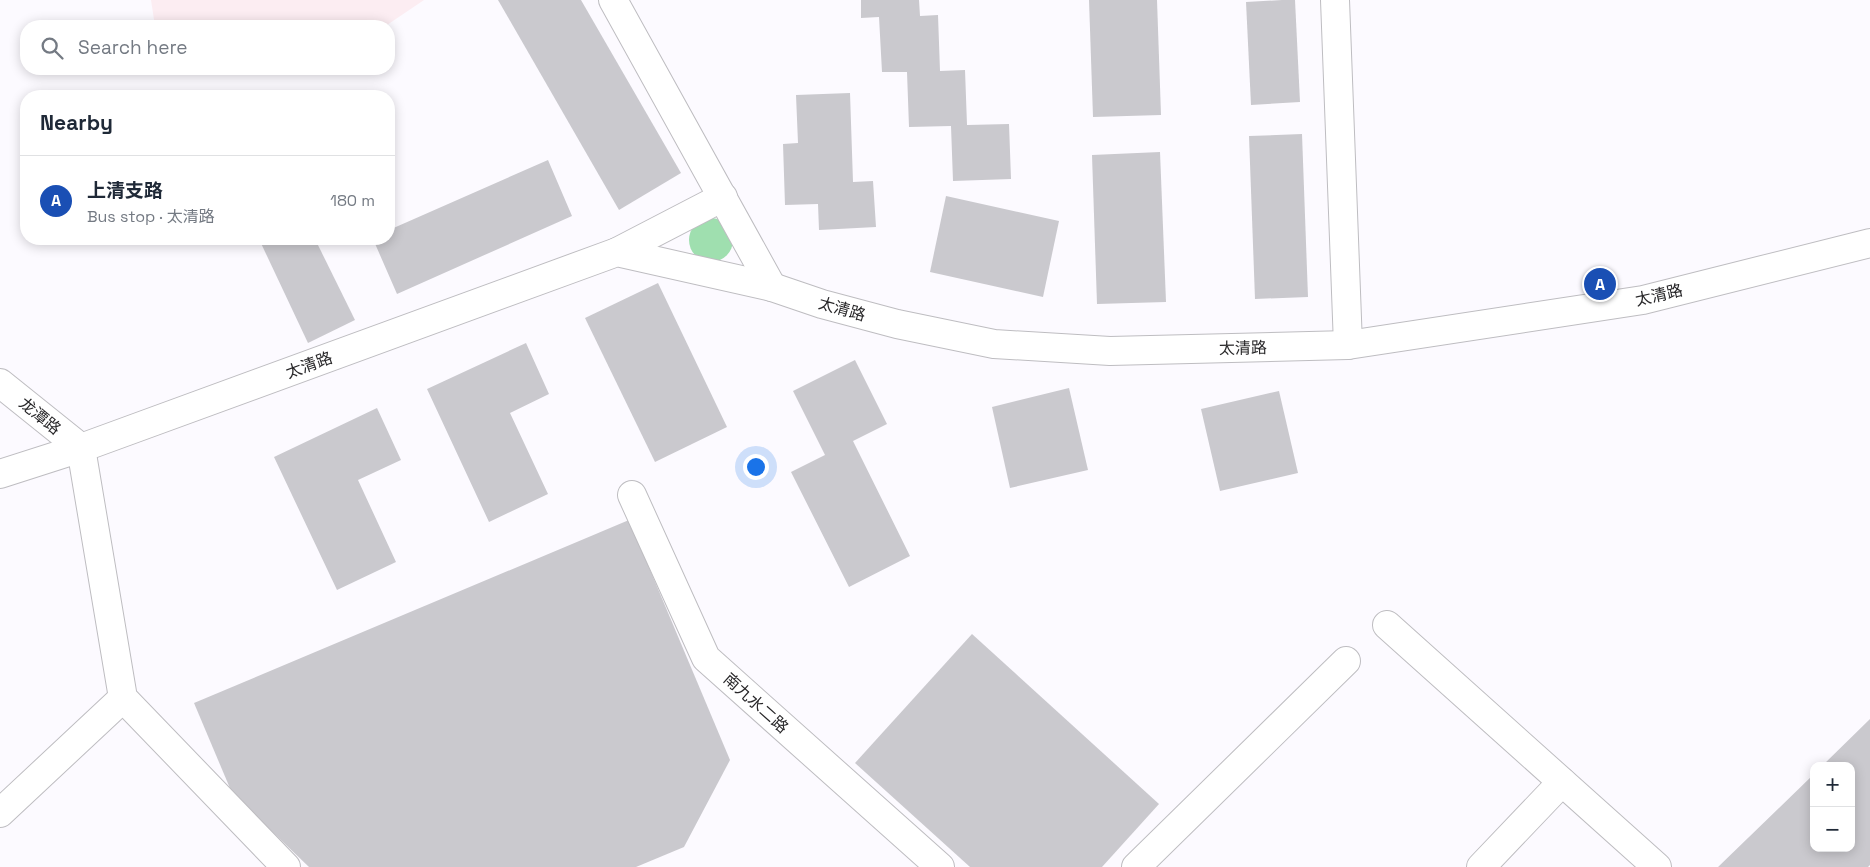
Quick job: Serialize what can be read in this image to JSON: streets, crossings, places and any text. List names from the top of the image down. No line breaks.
{"streets":{"street":["太清路","龙潭路","南九水二路"]},"crossings":[["太清路","龙潭路"]],"page":{"search":"Search here","heading":"Nearby","list":[{"mark":"A","name":"上清支路","note":"Bus stop · 太清路","value":"180 m"}],"pins":"A","map_buttons":["+","−"]}}
